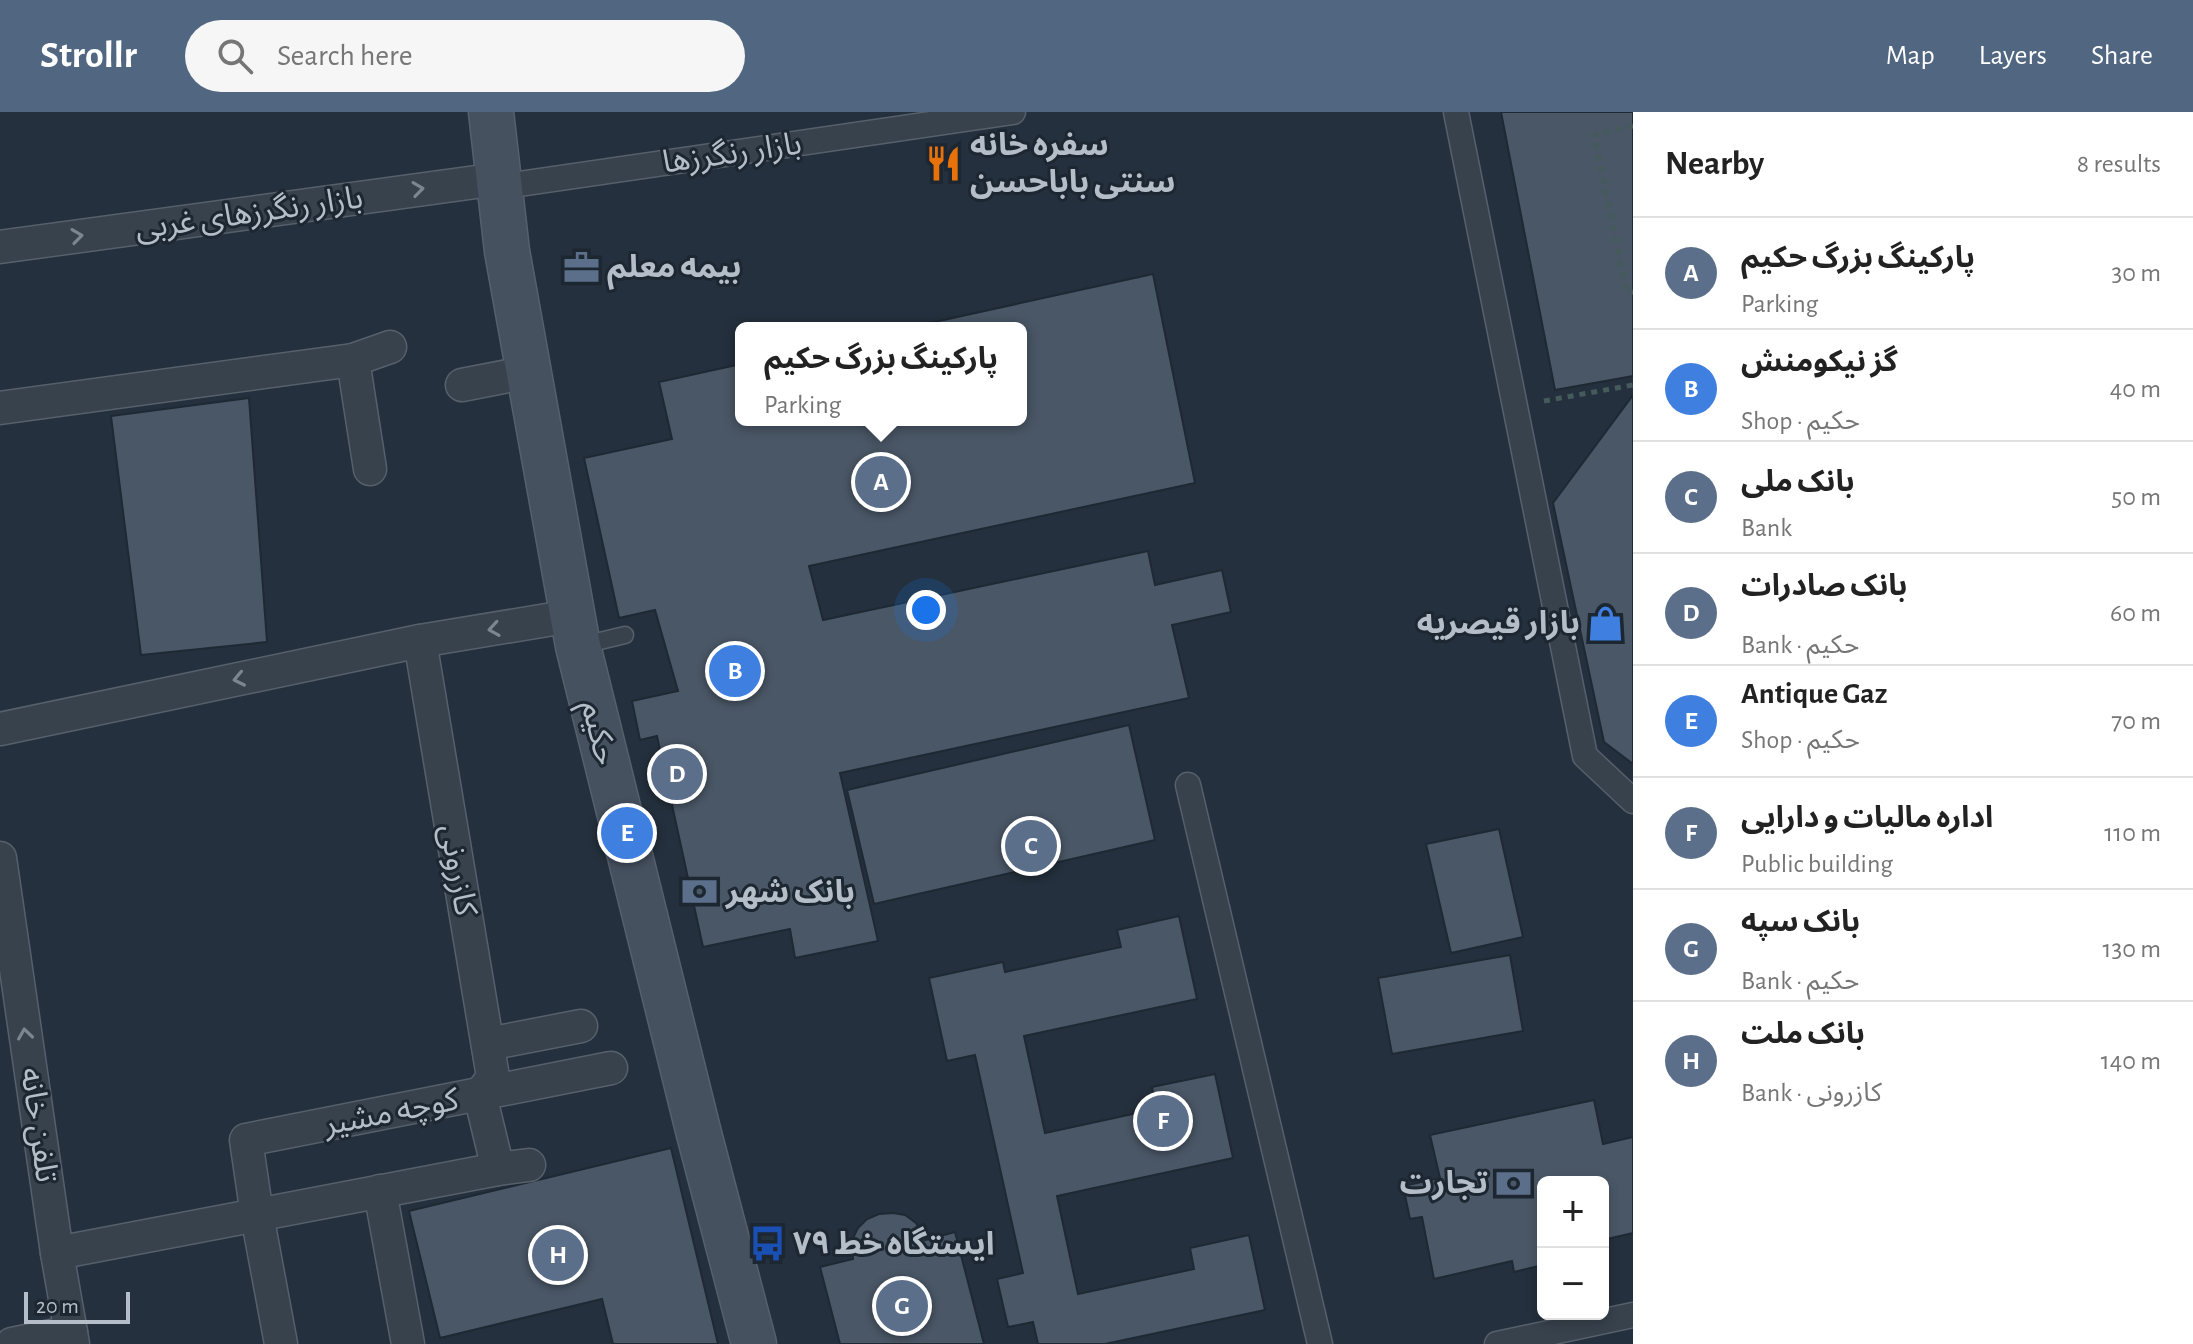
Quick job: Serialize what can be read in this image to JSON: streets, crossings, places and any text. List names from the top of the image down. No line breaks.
{"streets":{"main road":["حکیم"],"street":["بازار رنگرزها","بازار رنگرزهای غربی","کازرونی","كوچه مشير","تلفن خانه"]},"crossings":[["بازار رنگرزها","بازار رنگرزهای غربی"],["بازار رنگرزها","حکیم"],["بازار رنگرزهای غربی","حکیم"],["کازرونی","كوچه مشير"]],"one_way":["تلفن خانه"],"places":{"restaurant":["سفره خانه سنتی باباحسن"],"office":["بیمه معلم"],"shop":["بازار قیصریه"],"bank":["بانک شهر","تجارت"],"bus stop":["ایستگاه خط ۷۹"]},"scale_bar":"20 m","page":{"header":"Strollr","search":"Search here","nav":["Map","Layers","Share"],"heading":["Nearby","8 results"],"list":[{"mark":"A","name":"پارکینگ بزرگ حکیم","note":"Parking","value":"30 m"},{"mark":"B","name":"گز نیکومنش","note":"Shop · حکیم","value":"40 m"},{"mark":"C","name":"بانک ملی","note":"Bank","value":"50 m"},{"mark":"D","name":"بانک صادرات","note":"Bank · حکیم","value":"60 m"},{"mark":"E","name":"Antique Gaz","note":"Shop · حکیم","value":"70 m"},{"mark":"F","name":"اداره مالیات و دارایی","note":"Public building","value":"110 m"},{"mark":"G","name":"بانک سپه","note":"Bank · حکیم","value":"130 m"},{"mark":"H","name":"بانک ملت","note":"Bank · کازرونی","value":"140 m"}],"popup":["پارکینگ بزرگ حکیم","Parking"],"pins":["A","B","D","E","C","F","H","G"],"map_buttons":["+","−"],"scale":"20 m"}}
